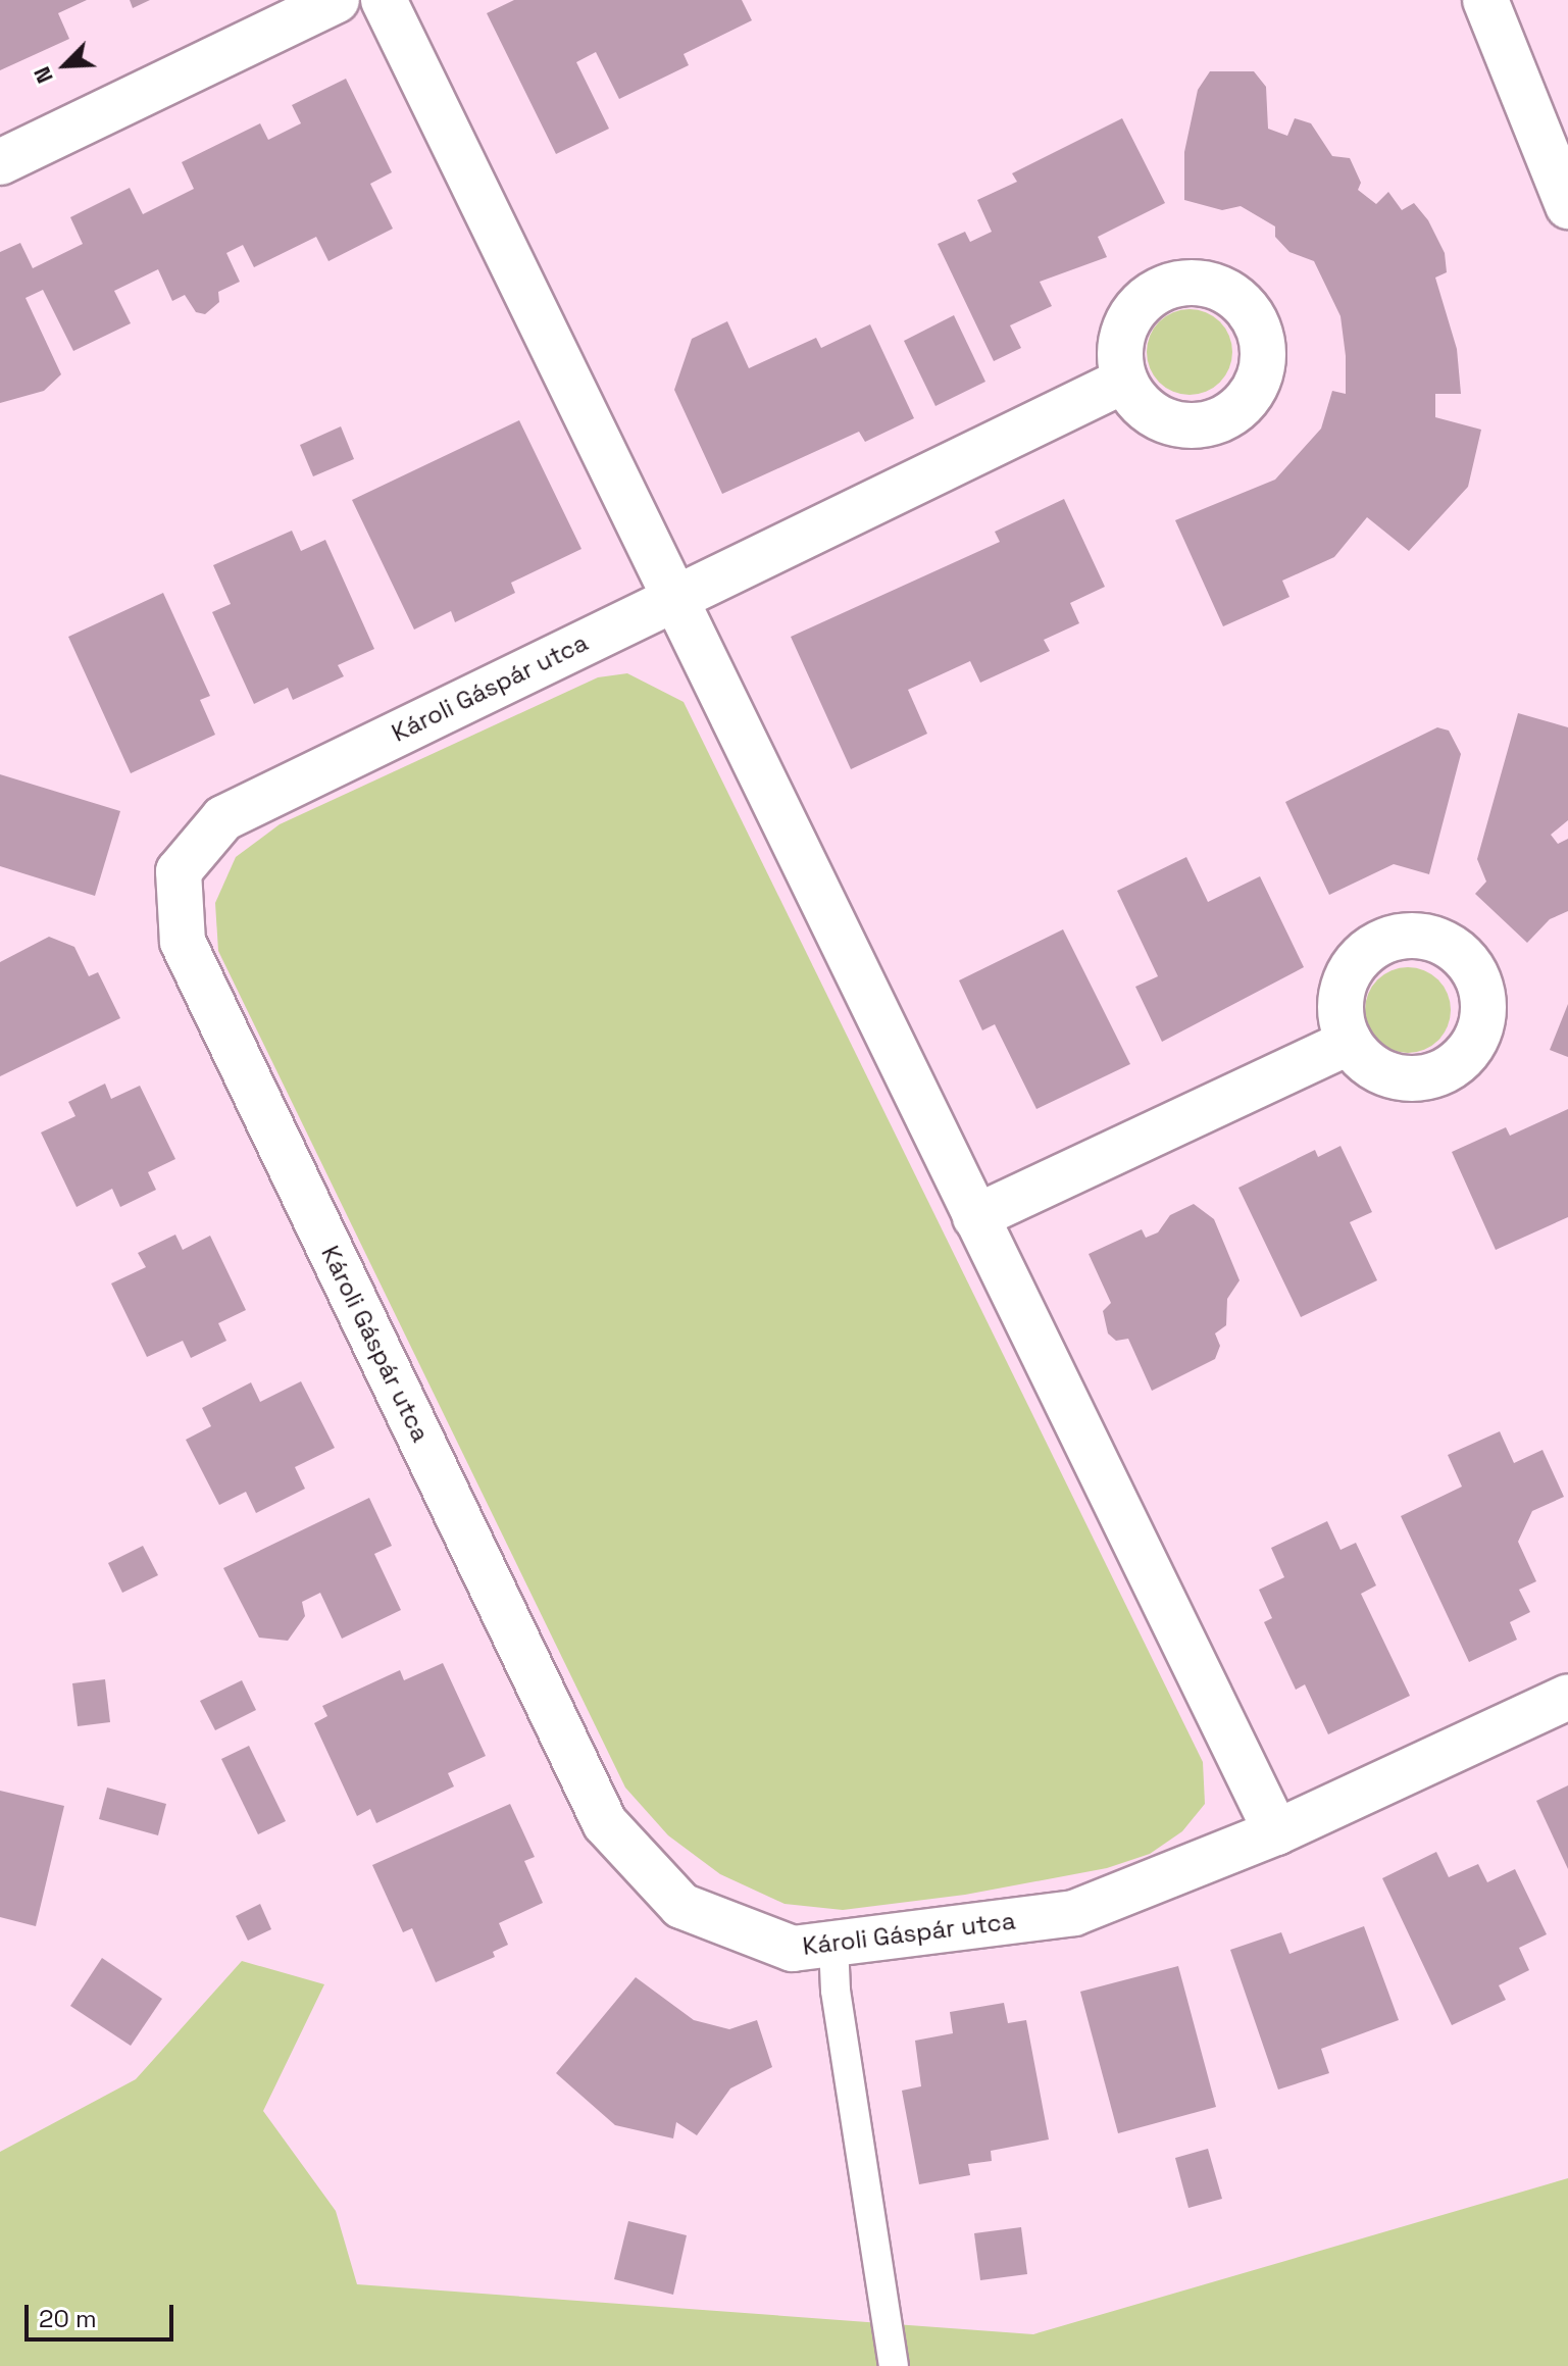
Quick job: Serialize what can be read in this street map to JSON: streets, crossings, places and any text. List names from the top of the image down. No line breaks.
{"streets":{"street":["Károli Gáspár utca"]},"scale_bar":"20 m","north":"bottom left"}
